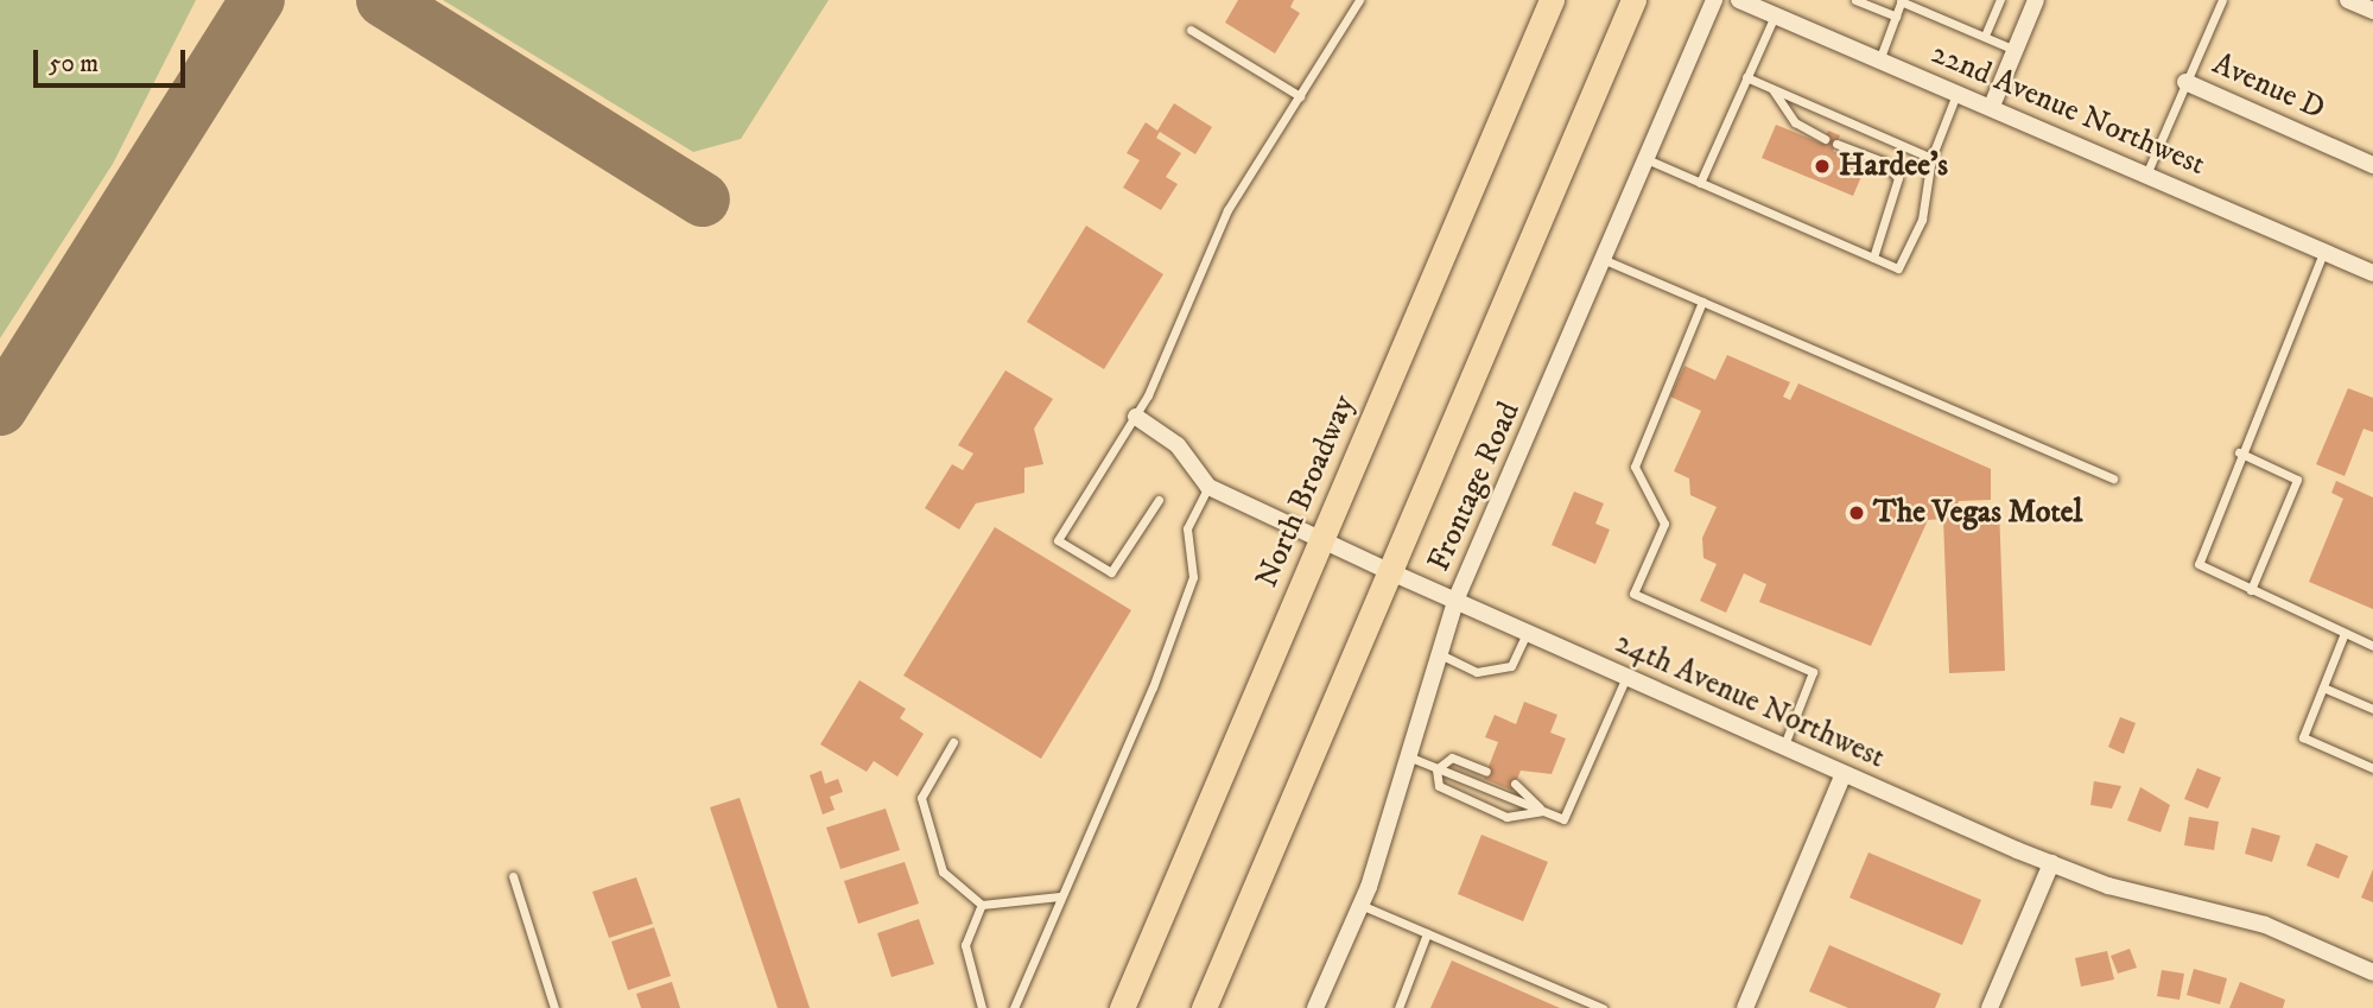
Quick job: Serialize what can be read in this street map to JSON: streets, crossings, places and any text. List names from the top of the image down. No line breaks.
{"streets":{"main road":["North Broadway"],"street":["Avenue D","22nd Avenue Northwest","Frontage Road","24th Avenue Northwest"]},"crossings":[["Frontage Road","24th Avenue Northwest"],["North Broadway","24th Avenue Northwest"]],"places":["Hardee's","The Vegas Motel"],"scale_bar":"50 m"}
